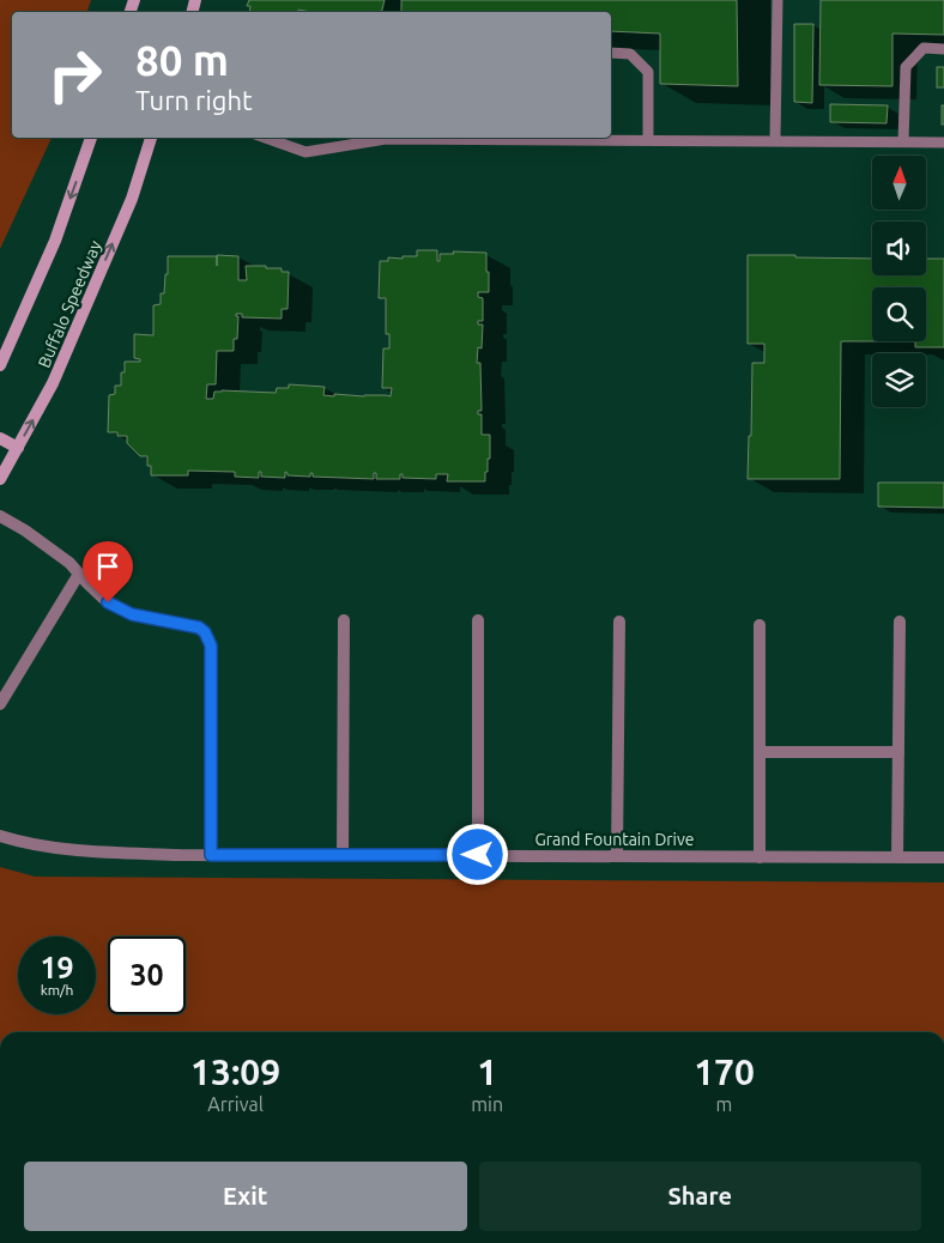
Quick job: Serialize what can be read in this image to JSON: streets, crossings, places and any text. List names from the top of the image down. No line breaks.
{"streets":{"main road":["Buffalo Speedway"],"street":["Grand Fountain Drive"]},"north":"top","page":{"turn":["80 m","Turn right"],"speed":"19 km/h","limit":"30","eta":["13:09","Arrival","1","min","170","m"],"buttons":["Exit","Share"]}}
